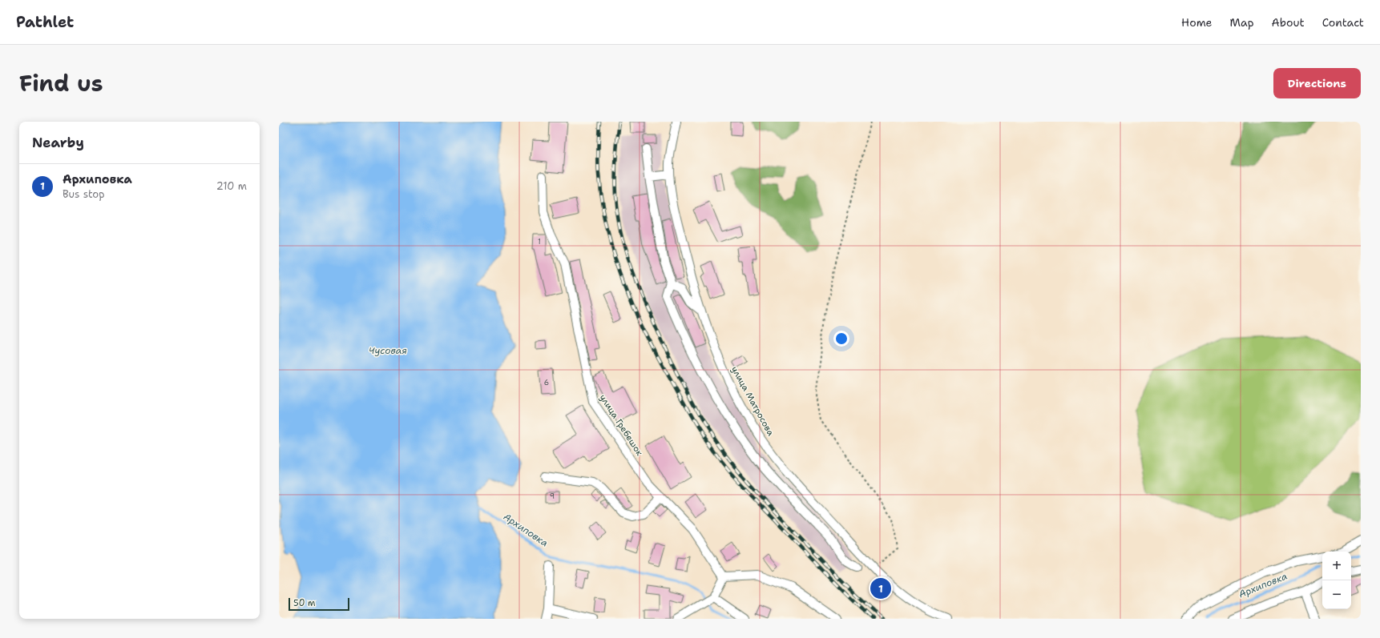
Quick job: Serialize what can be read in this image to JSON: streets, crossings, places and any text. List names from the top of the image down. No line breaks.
{"streets":{"street":["улица Матросова","улица Гребешок"]},"water":["Чусовая","Архиповка"],"house_numbers":["1","6","9"],"scale_bar":"50 m","page":{"header":"Pathlet","nav":["Home","Map","About","Contact"],"title":"Find us","buttons":"Directions","heading":"Nearby","list":[{"mark":"1","name":"Архиповка","note":"Bus stop","value":"210 m"}],"map_buttons":["+","−"],"pins":"1","scale":"50 m"}}
